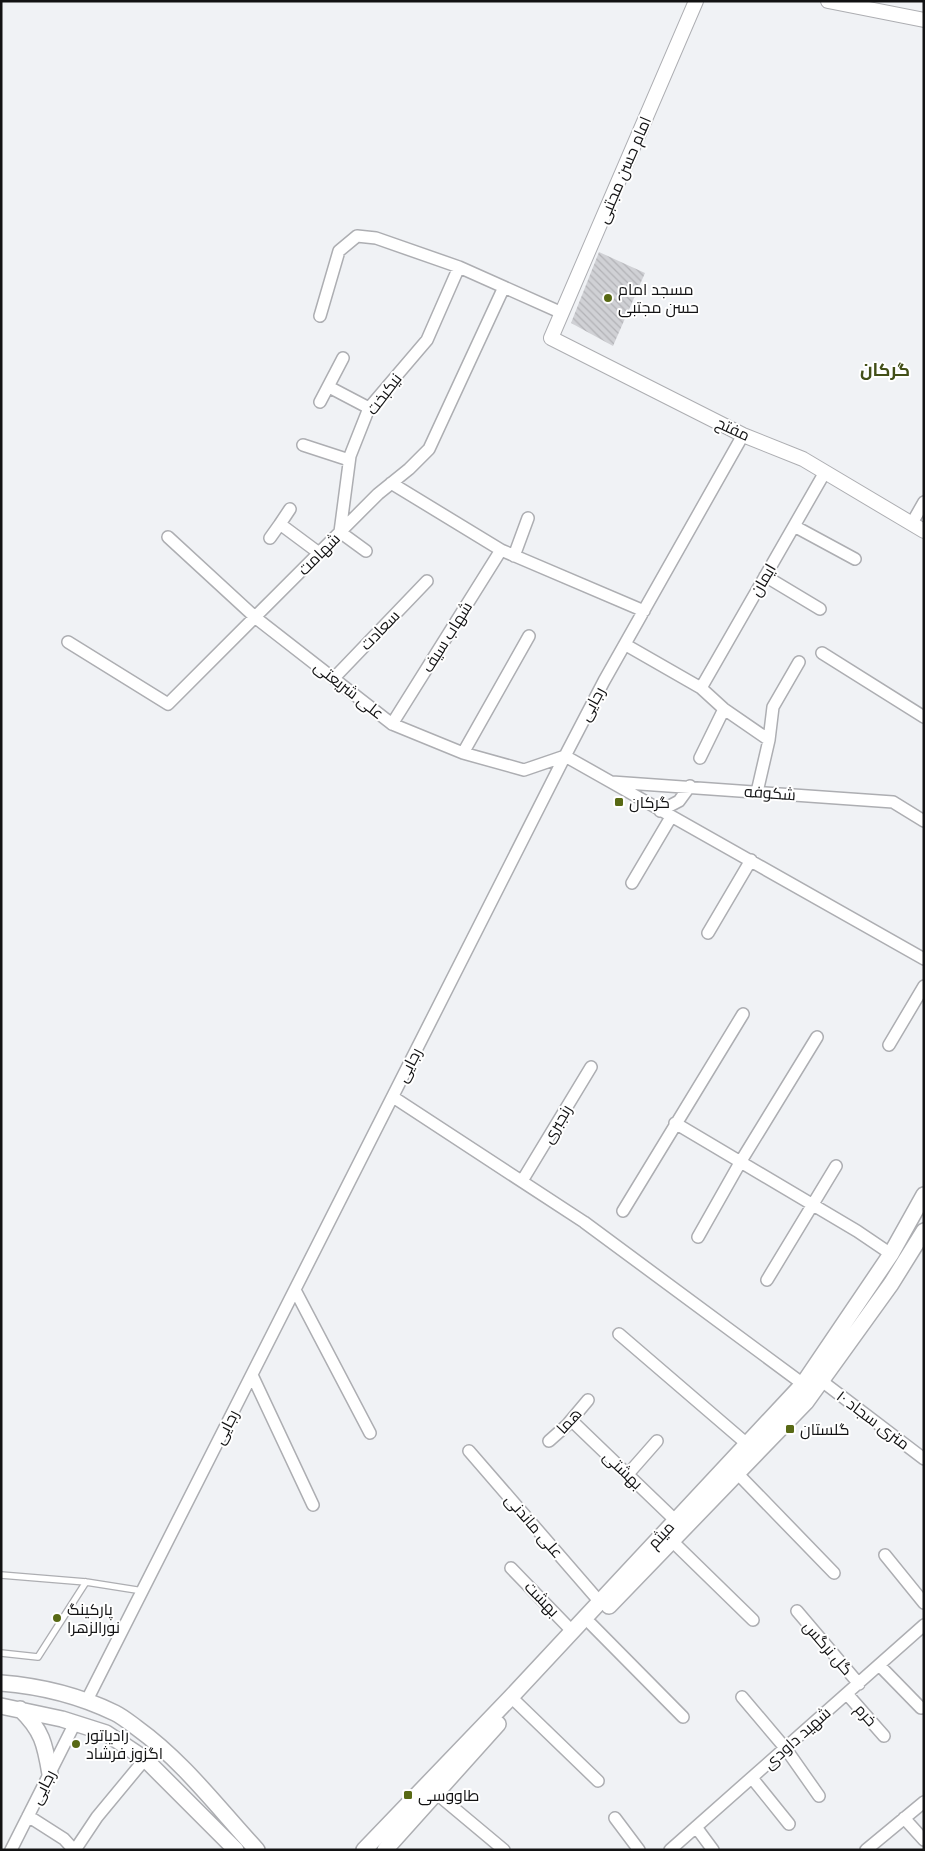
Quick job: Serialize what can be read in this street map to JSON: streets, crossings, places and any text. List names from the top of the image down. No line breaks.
{"streets":{"main road":["میثم"],"street":["امام حسن مجتبی","نیکبخت","مفتح","شهامت","ایمان","سعادت","شهاب سیف","علی شریعتی","رجایی","شکوفه","رنجبری","۱۰ متری سجاد","هما","بهشتی","علی ماندنی","بهشت","گل نرگس","خرم","شهید داودی"]},"crossings":[["امام حسن مجتبی","مفتح"],["نیکبخت","شهامت"],["مفتح","ایمان"],["مفتح","رجایی"],["شهامت","علی شریعتی"],["سعادت","علی شریعتی"],["شهاب سیف","علی شریعتی"],["علی شریعتی","رجایی"],["۱۰ متری سجاد","میثم"],["هما","بهشتی"],["بهشتی","میثم"],["علی ماندنی","میثم"],["میثم","بهشت"],["گل نرگس","شهید داودی"],["خرم","شهید داودی"]],"districts":["گرکان"],"places":{"other":["مسجد امام حسن مجتبی","پارکینگ نورالزهرا","رادیاتور اگزوز فرشاد"],"transit":["گرکان","گلستان","طاووسی"]}}
